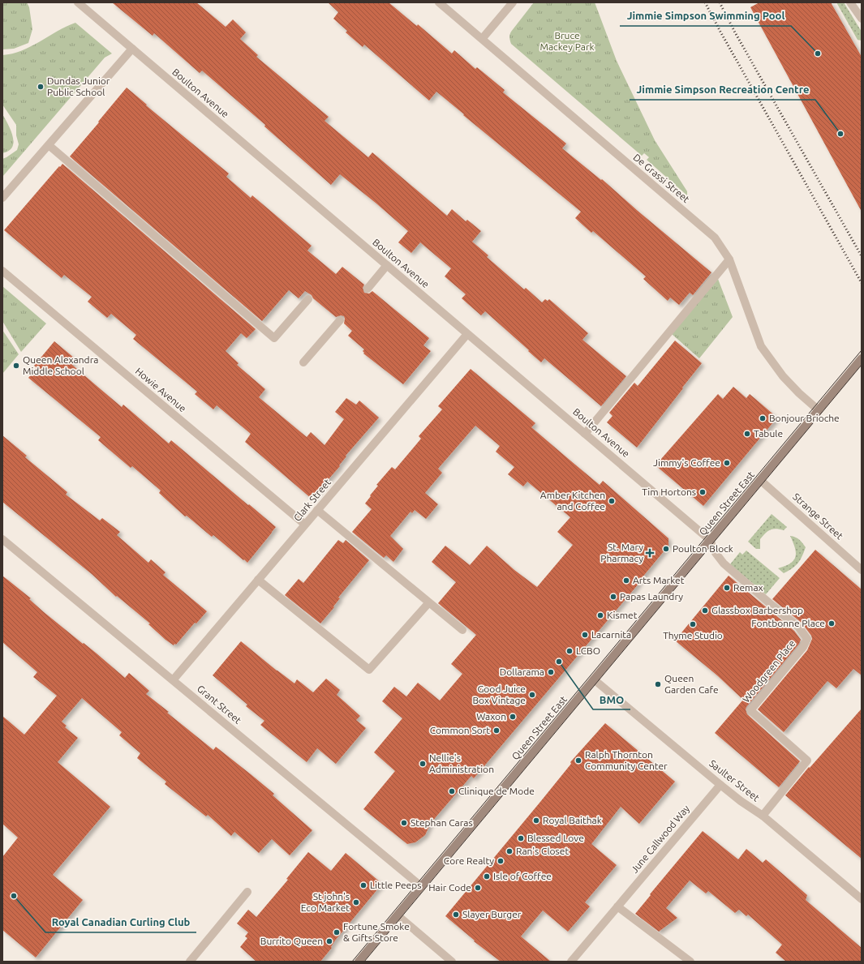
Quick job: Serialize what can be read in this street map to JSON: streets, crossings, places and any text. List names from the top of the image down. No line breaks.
{"streets":{"main road":["Queen Street East"],"street":["Boulton Avenue","De Grassi Street","Howie Avenue","Clark Street","Strange Street","Woodgreen Place","Grant Street","Saulter Street","June Callwood Way"]},"crossings":[["Boulton Avenue","Clark Street"],["Boulton Avenue","Queen Street East"],["Boulton Avenue","Woodgreen Place"],["De Grassi Street","Queen Street East"],["Howie Avenue","Clark Street"],["Clark Street","Grant Street"],["Queen Street East","Strange Street"],["Queen Street East","Woodgreen Place"],["Queen Street East","Grant Street"],["Queen Street East","Saulter Street"],["Woodgreen Place","Saulter Street"],["Saulter Street","June Callwood Way"]],"parks":["Bruce Mackey Park"],"places":{"other":["Jimmie Simpson Swimming Pool","Dundas Junior Public School","Jimmie Simpson Recreation Centre","Queen Alexandra Middle School","Bonjour Brioche","Tabule","Jimmy's Coffee","Tim Hortons","Amber Kitchen and Coffee","Poulton Block","Arts Market","Remax","Papas Laundry","Glassbox Barbershop","Kismet","Fontbonne Place","Thyme Studio","Lacarnita","LCBO","BMO","Dollarama","Queen Garden Cafe","Good Juice Box Vintage","Waxon","Common Sort","Ralph Thornton Community Center","Nellie's Administration","Clinique de Mode","Royal Baithak","Stephan Caras","Blessed Love","Ran's Closet","Core Realty","Isle of Coffee","Little Peeps","Hair Code","Royal Canadian Curling Club","St john's Eco Market","Slayer Burger","Fortune Smoke & Gifts Store","Burrito Queen"],"health":["St. Mary Pharmacy"]}}
